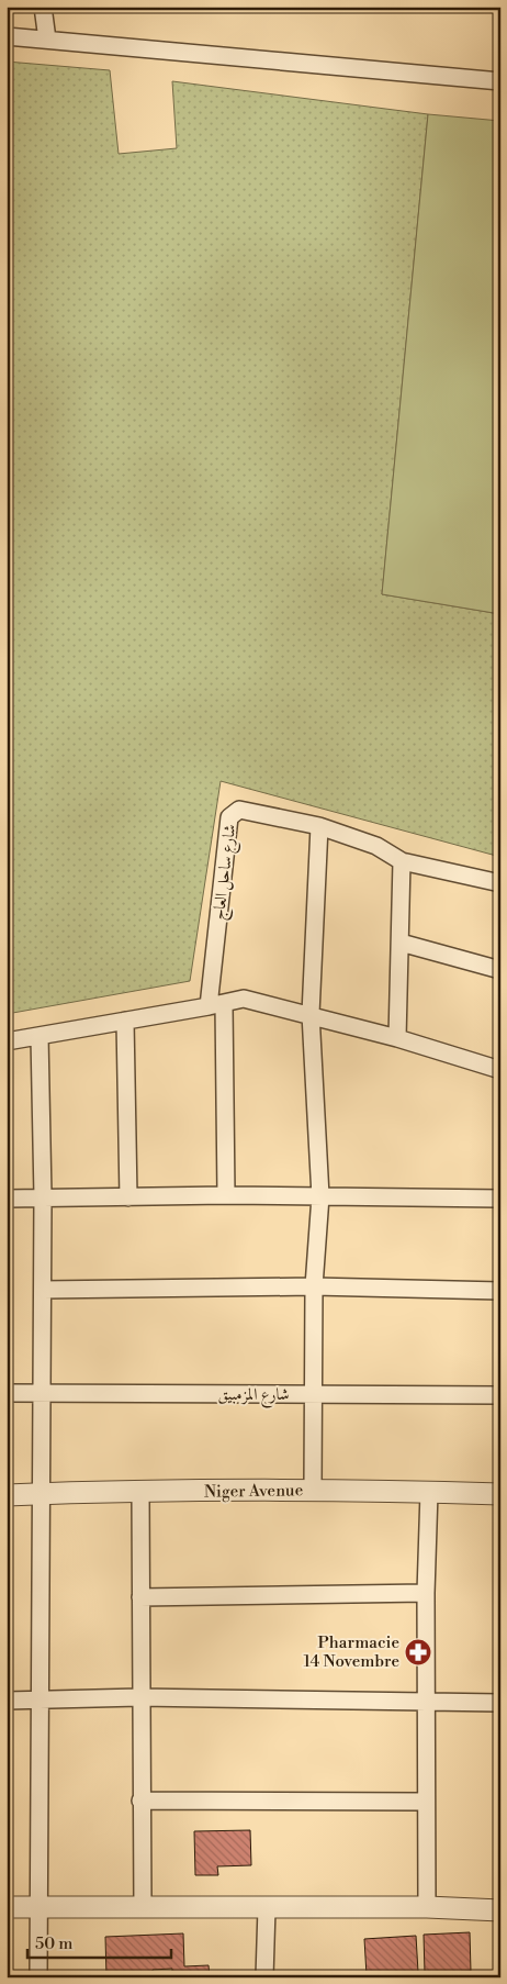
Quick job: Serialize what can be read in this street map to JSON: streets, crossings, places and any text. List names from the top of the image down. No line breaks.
{"streets":{"street":["شارع ساحل العاج","شارع المزمبيق","Niger Avenue"]},"places":{"pharmacy":["Pharmacie 14 Novembre"]},"scale_bar":"50 m"}
